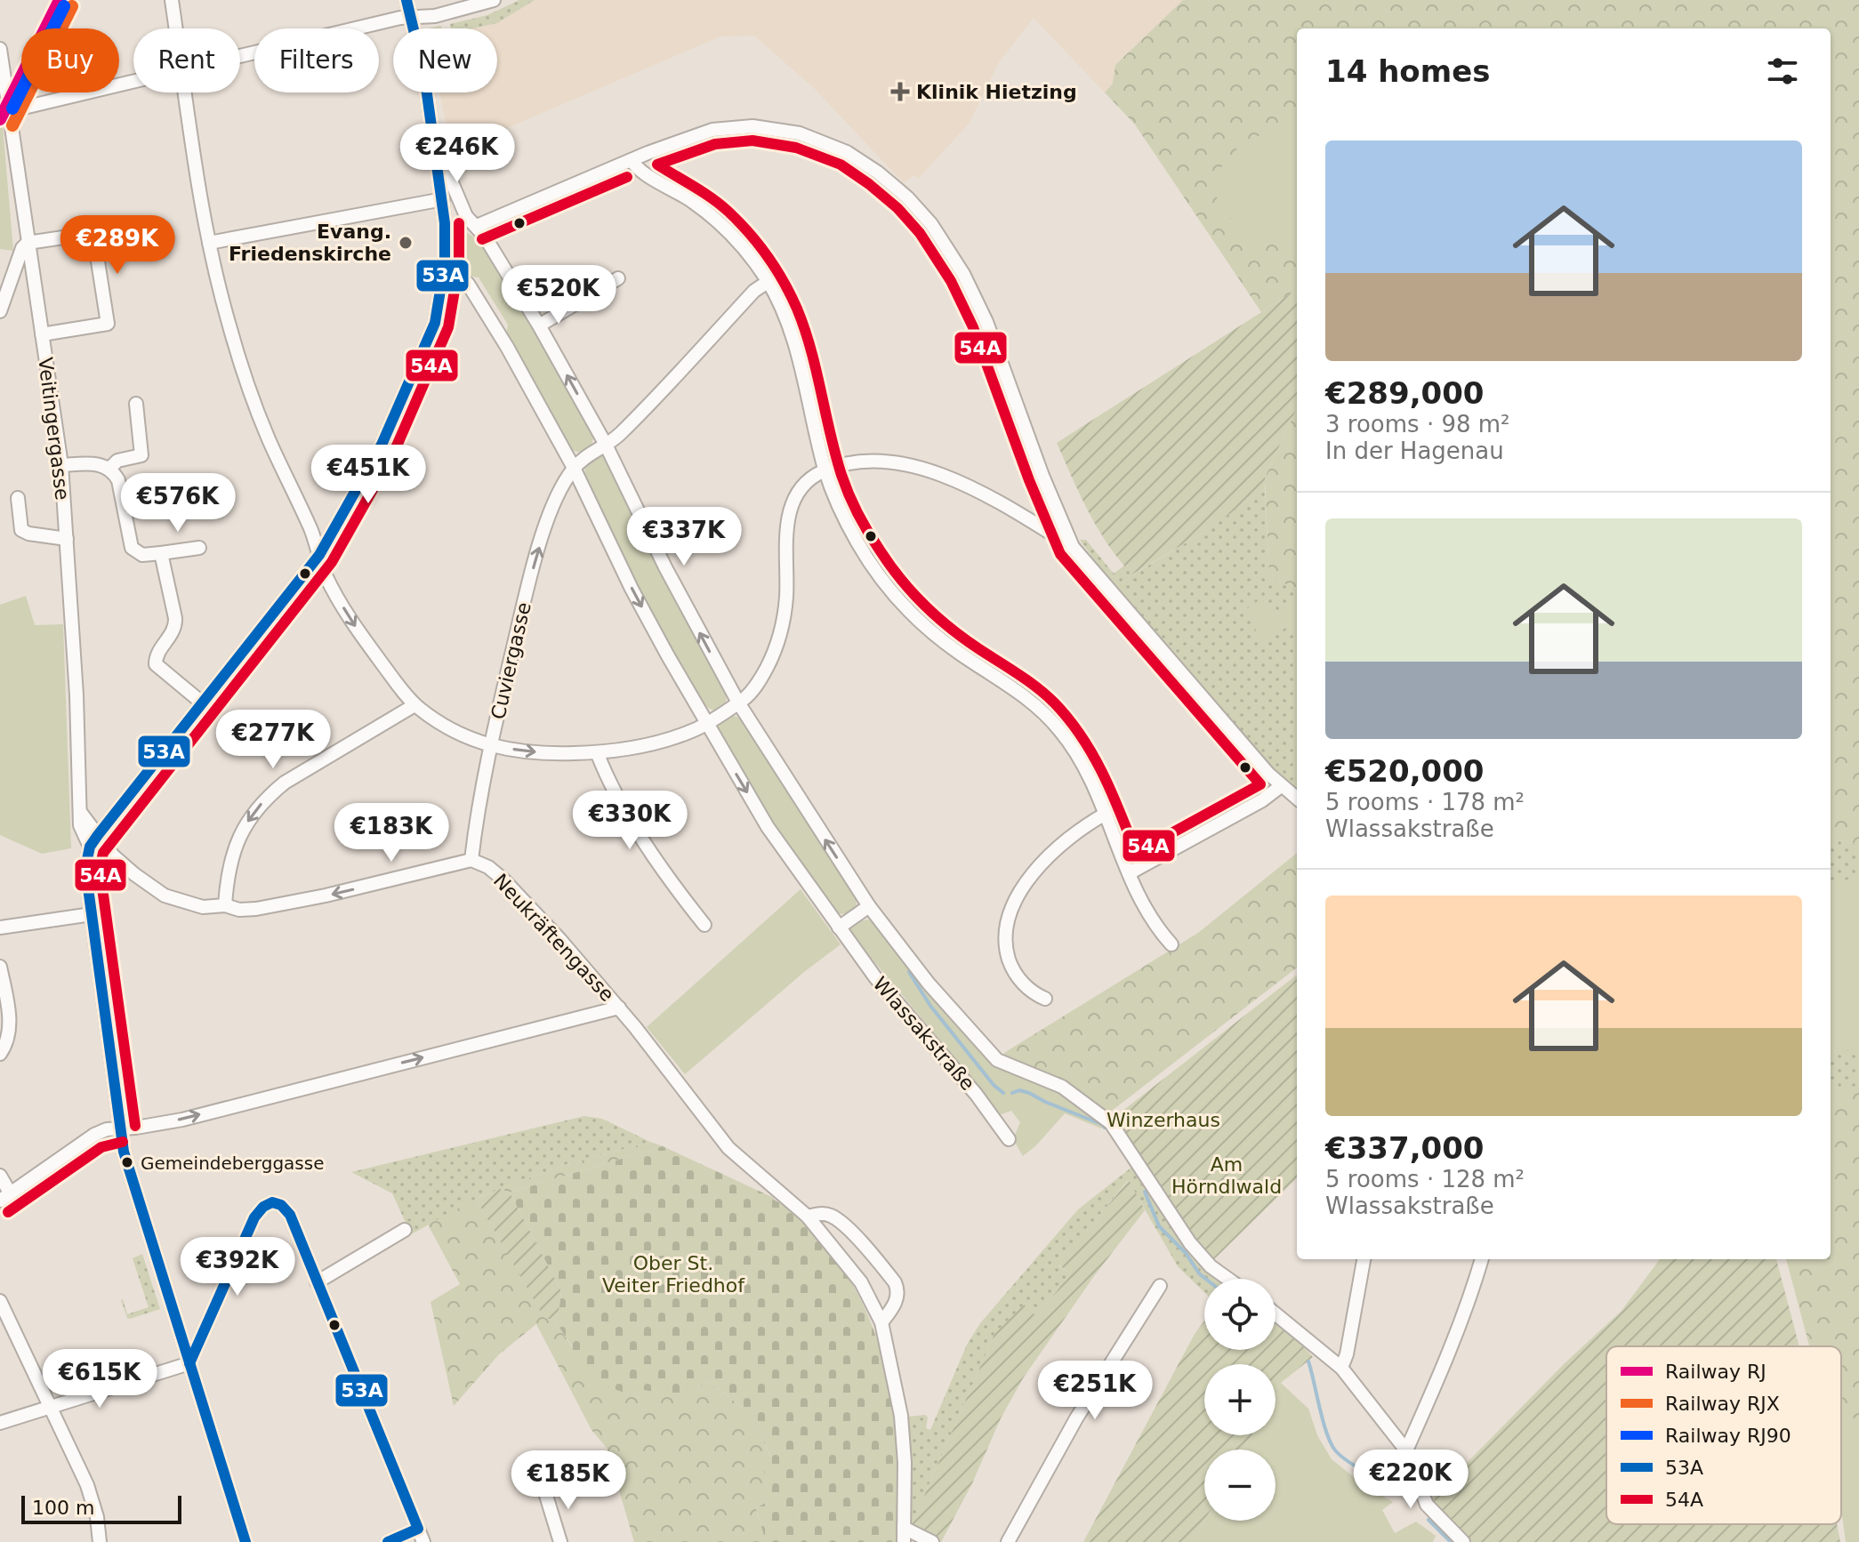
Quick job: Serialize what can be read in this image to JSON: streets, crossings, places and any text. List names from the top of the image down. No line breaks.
{"streets":{"street":["Veitingergasse","Cuviergasse","Neukräftengasse","Wlassakstraße"]},"crossings":[["Cuviergasse","Neukräftengasse"],["Cuviergasse","Wlassakstraße"]],"one_way":["Cuviergasse"],"parks":["Winzerhaus","Am Hörndlwald","Ober St. Veiter Friedhof"],"places":{"health":["Klinik Hietzing"],"other":["Evang. Friedenskirche","Gemeindeberggasse"]},"lines":["rail line RJ","transit line 53A","rail line RJX","rail line RJ90","transit line 54A"],"legend":["Railway RJ","Railway RJX","Railway RJ90","53A","54A"],"scale_bar":"100 m","page":{"chip":["Buy","Rent","Filters","New"],"heading":"14 homes","list":[{"name":"€289,000","note":"3 rooms · 98 m² · In der Hagenau"},{"name":"€520,000","note":"5 rooms · 178 m² · Wlassakstraße"},{"name":"€337,000","note":"5 rooms · 128 m² · Wlassakstraße"}],"price":["€246K","€289K","€520K","€451K","€576K","€337K","€277K","€330K","€183K","€392K","€615K","€251K","€220K","€185K"],"map_buttons":["+","−"],"scale":"100 m"}}
